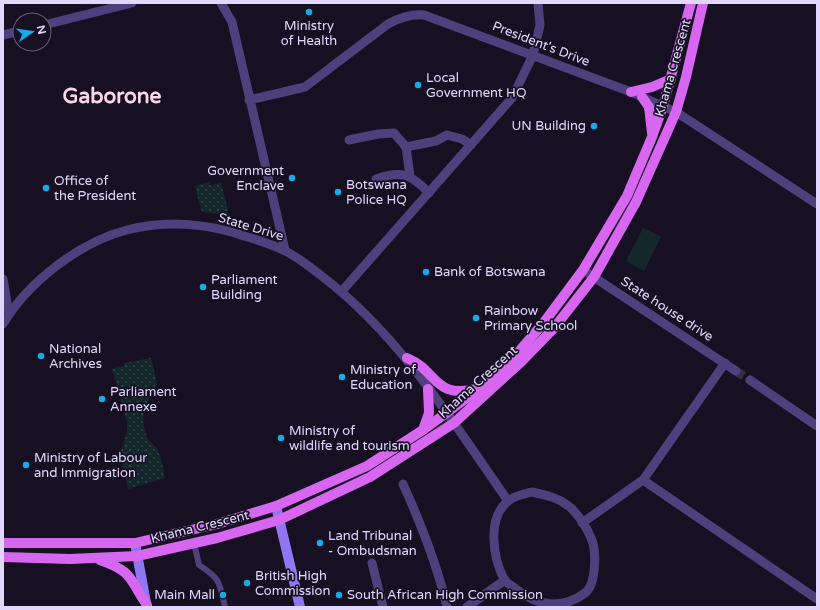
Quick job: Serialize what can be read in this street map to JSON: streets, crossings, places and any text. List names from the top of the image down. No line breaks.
{"streets":{"main road":["Khama Crescent"],"street":["President's Drive","State Drive","State house drive"]},"crossings":[["President's Drive","Khama Crescent"],["Khama Crescent","State Drive"],["Khama Crescent","State house drive"]],"districts":["Gaborone"],"places":["Ministry of Health","Local Government HQ","UN Building","Government Enclave","Office of the President","Botswana Police HQ","Bank of Botswana","Parliament Building","Rainbow Primary School","National Archives","Ministry of Education","Parliament Annexe","Ministry of wildlife and tourism","Ministry of Labour and Immigration","Land Tribunal - Ombudsman","British High Commission","Main Mall","South African High Commission"],"north":"right"}
